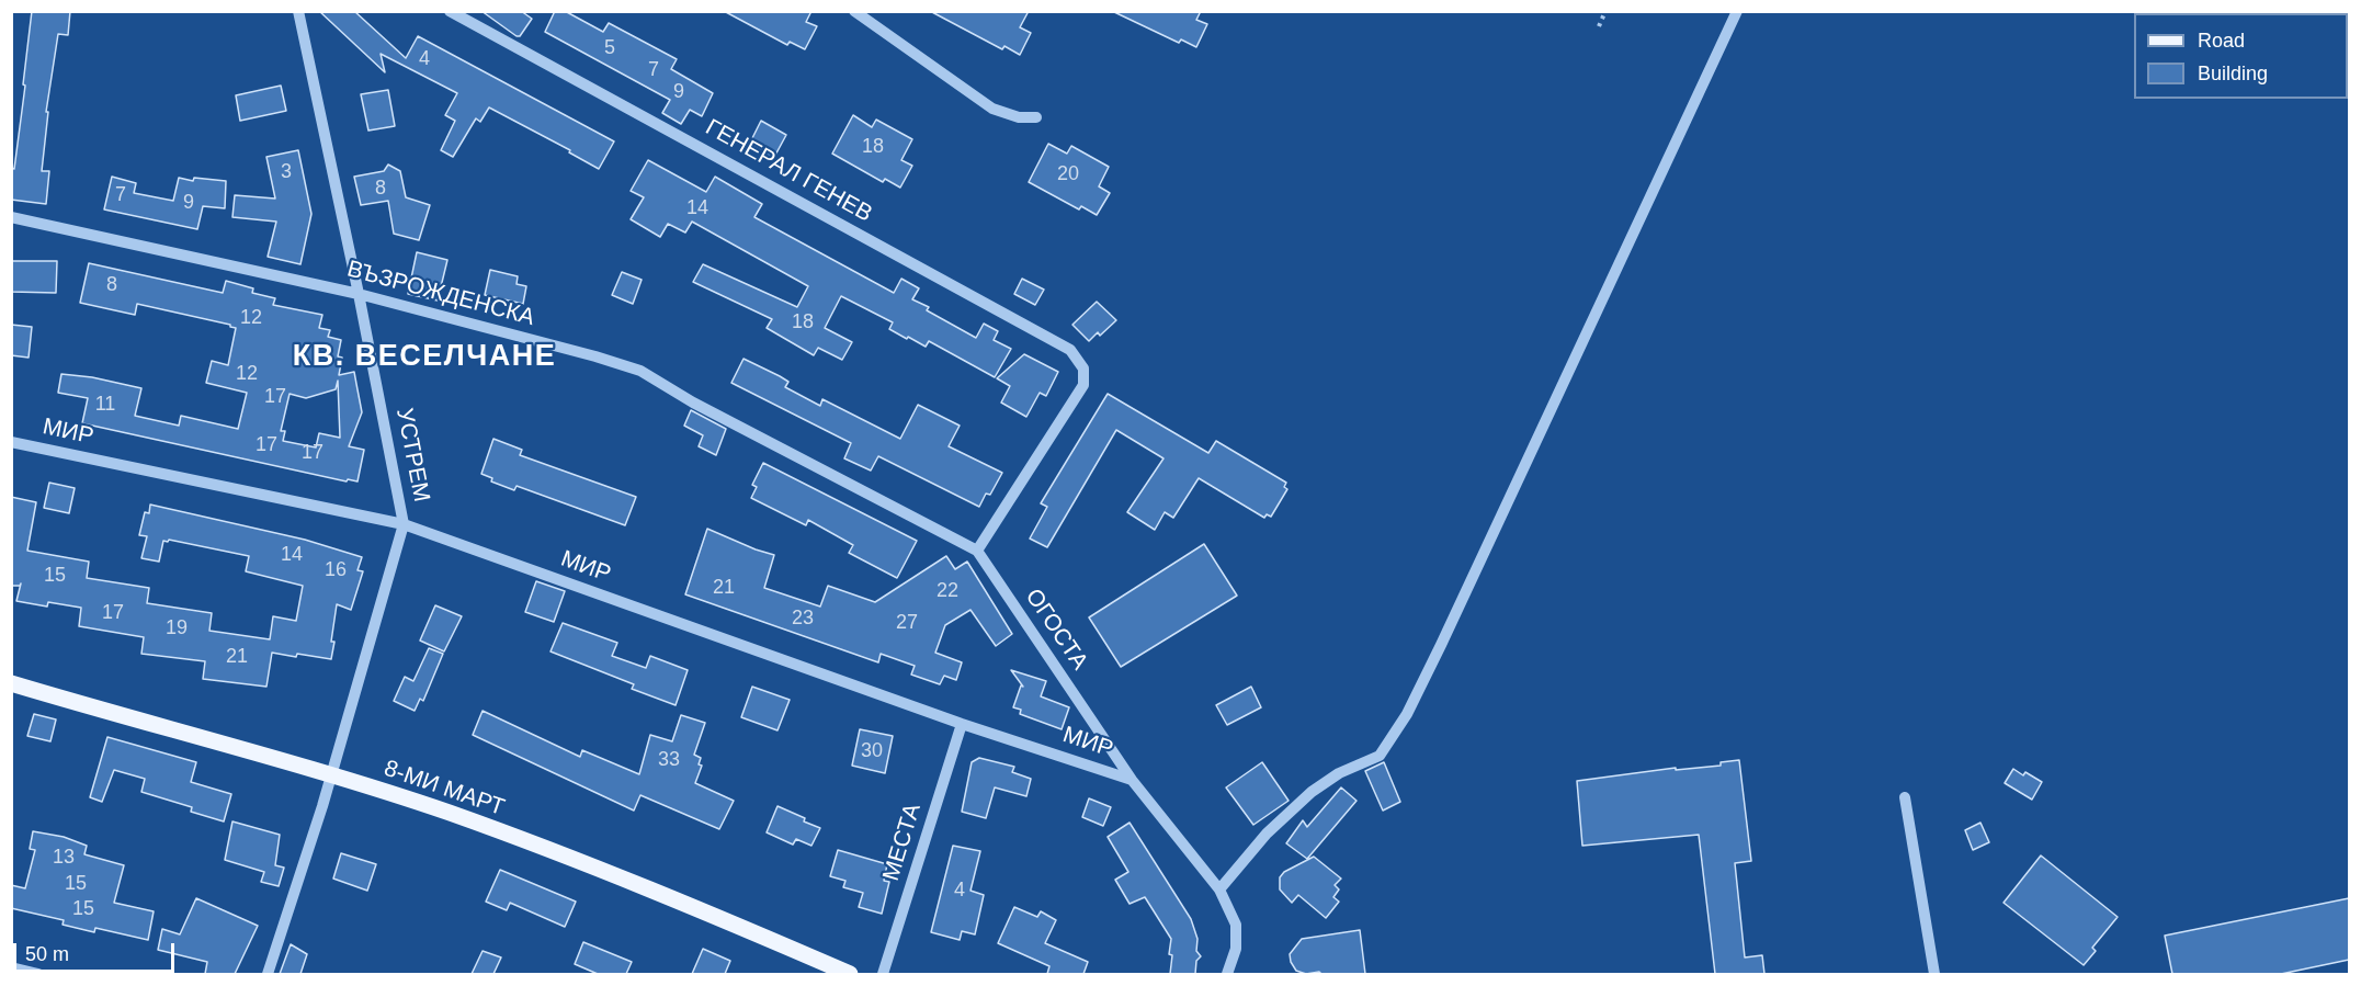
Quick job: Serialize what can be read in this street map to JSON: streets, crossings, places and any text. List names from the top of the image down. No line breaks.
{"streets":{"main road":["8-МИ МАРТ"],"street":["ГЕНЕРАЛ ГЕНЕВ","ВЪЗРОЖДЕНСКА","МИР","УСТРЕМ","ОГОСТА","МЕСТА"]},"crossings":[["ГЕНЕРАЛ ГЕНЕВ","ВЪЗРОЖДЕНСКА"],["ГЕНЕРАЛ ГЕНЕВ","ОГОСТА"],["ВЪЗРОЖДЕНСКА","УСТРЕМ"],["ВЪЗРОЖДЕНСКА","ОГОСТА"],["МИР","УСТРЕМ"],["МИР","ОГОСТА"],["МИР","МЕСТА"],["УСТРЕМ","8-МИ МАРТ"]],"districts":["КВ. ВЕСЕЛЧАНЕ"],"house_numbers":["5","4","7","9","18","3","20","8","7","9","14","8","12","18","12","17","11","17","17","14","16","15","21","22","17","23","27","19","21","30","33","13","15","4","15"],"legend":["Road","Building"],"scale_bar":"50 m"}
